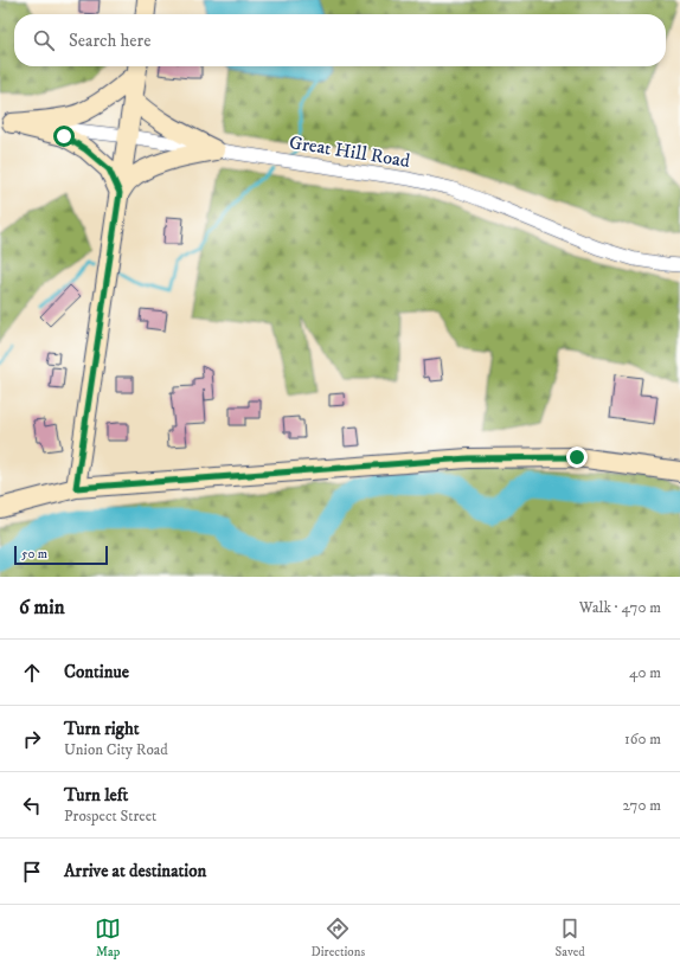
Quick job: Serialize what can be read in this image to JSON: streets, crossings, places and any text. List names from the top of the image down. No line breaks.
{"streets":{"street":["Great Hill Road"]},"scale_bar":"50 m","page":{"search":"Search here","scale":"50 m","heading":["6 min","Walk · 470 m"],"list":[["Continue","40 m"],["Turn right","Union City Road","160 m"],["Turn left","Prospect Street","270 m"],"Arrive at destination"],"nav":["Map","Directions","Saved"]}}
